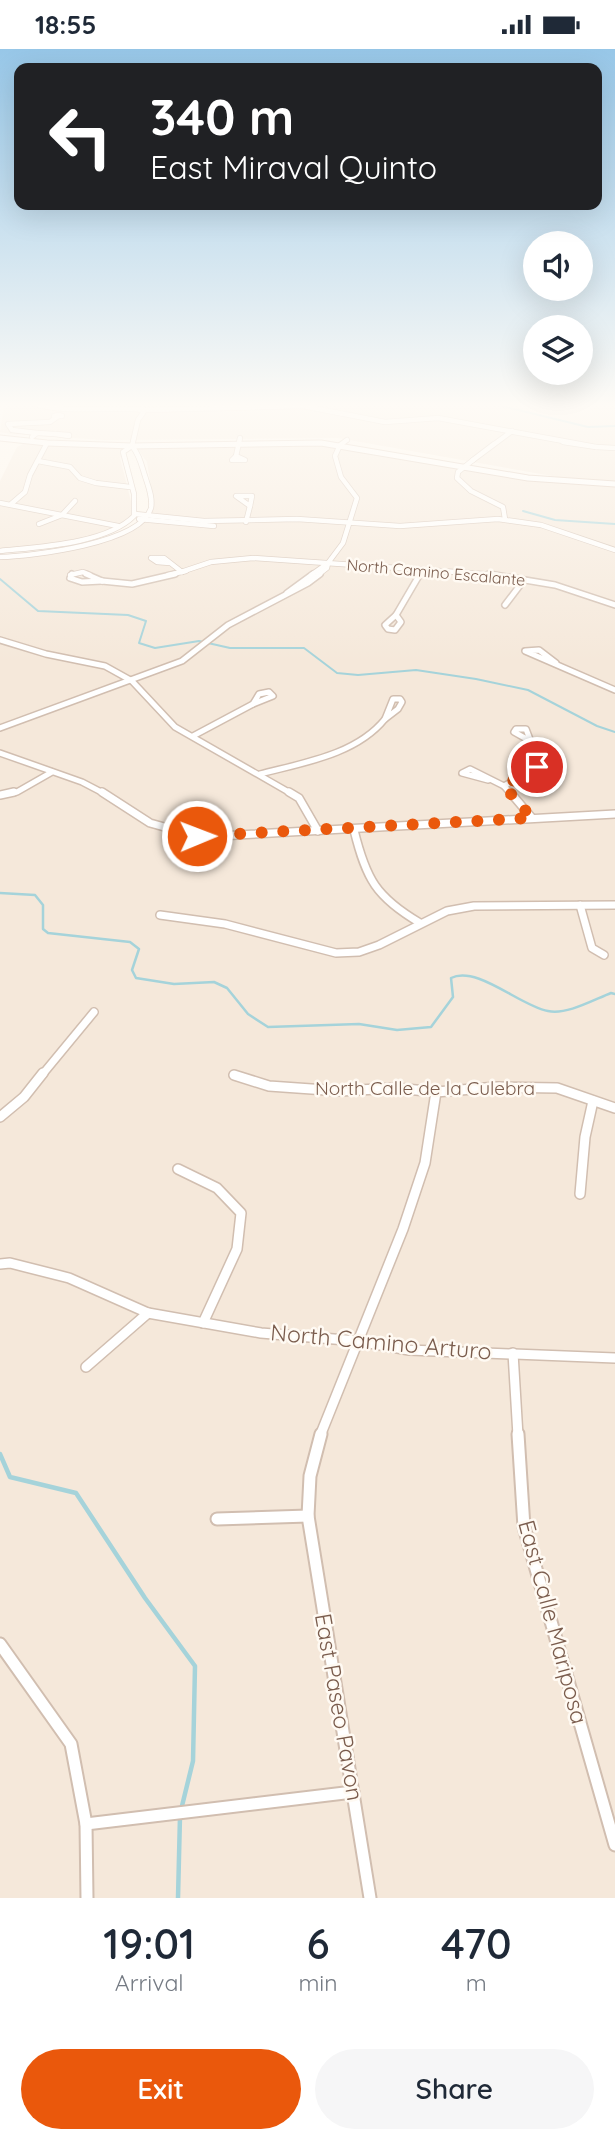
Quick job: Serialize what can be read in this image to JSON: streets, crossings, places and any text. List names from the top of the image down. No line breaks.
{"streets":{"street":["North Camino Escalante","North Calle de la Culebra","North Camino Arturo","East Calle Mariposa","East Paseo Pavon"]},"crossings":[["North Calle de la Culebra","East Paseo Pavon"],["North Camino Arturo","East Calle Mariposa"],["North Camino Arturo","East Paseo Pavon"]],"page":{"status":"18:55","turn":["340 m","East Miraval Quinto"],"eta":["19:01","Arrival","6","min","470","m"],"buttons":["Exit","Share"]}}
